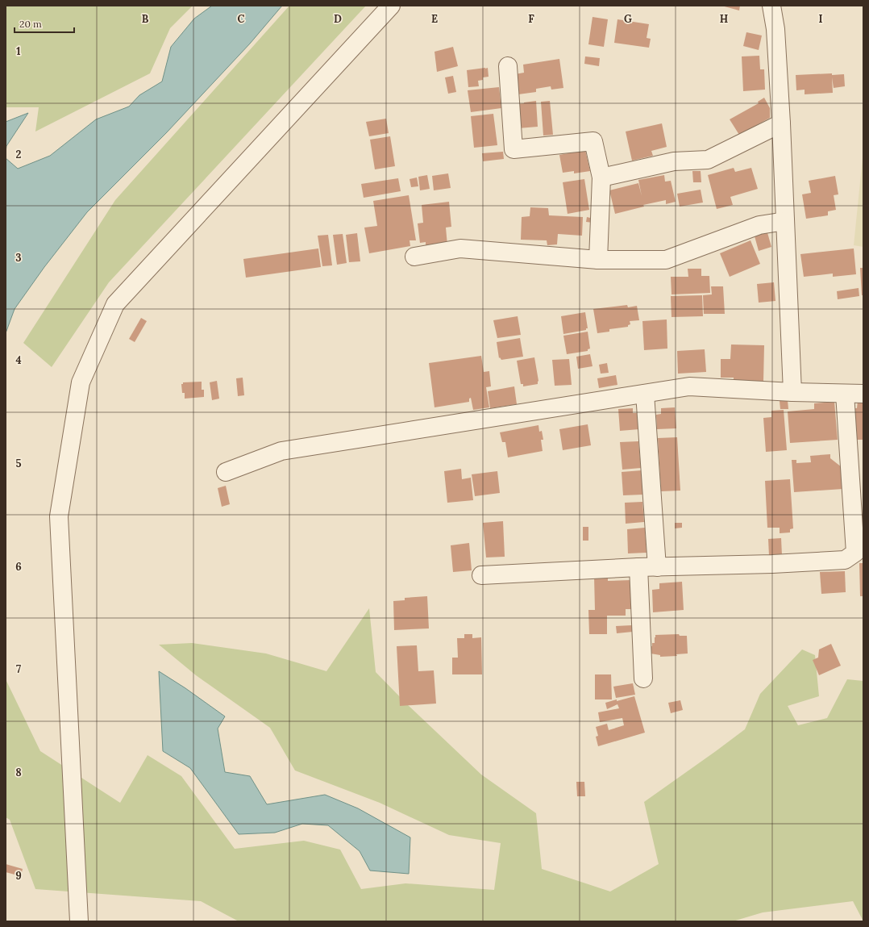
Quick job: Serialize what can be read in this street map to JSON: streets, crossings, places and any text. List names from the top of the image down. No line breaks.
{"scale_bar":"20 m","grid":{"columns":["B","C","D","E","F","G","H","I"],"rows":["1","2","3","4","5","6","7","8","9"]}}
